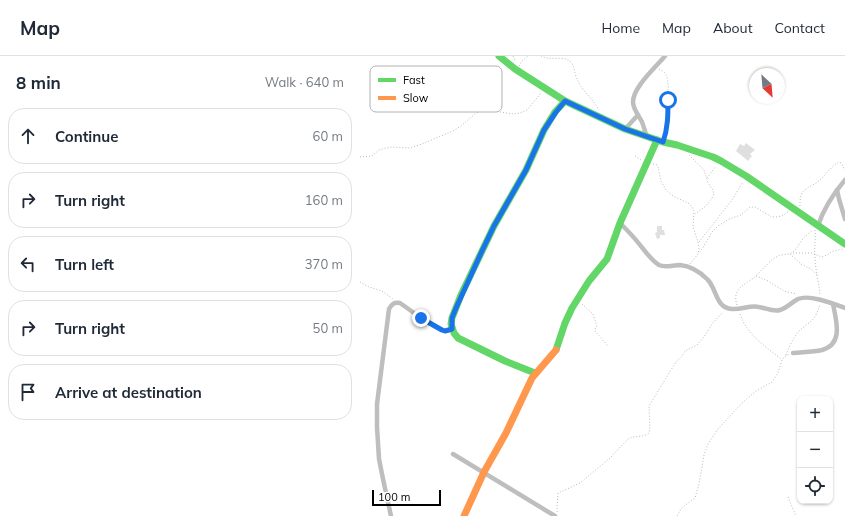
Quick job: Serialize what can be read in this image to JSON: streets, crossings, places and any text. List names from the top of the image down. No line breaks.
{"legend":["Fast","Slow"],"scale_bar":"100 m","north":"bottom right","page":{"header":"Map","nav":["Home","Map","About","Contact"],"heading":["8 min","Walk · 640 m"],"list":[["Continue","60 m"],["Turn right","160 m"],["Turn left","370 m"],["Turn right","50 m"],"Arrive at destination"],"map_buttons":["+","−"],"scale":"100 m"}}
